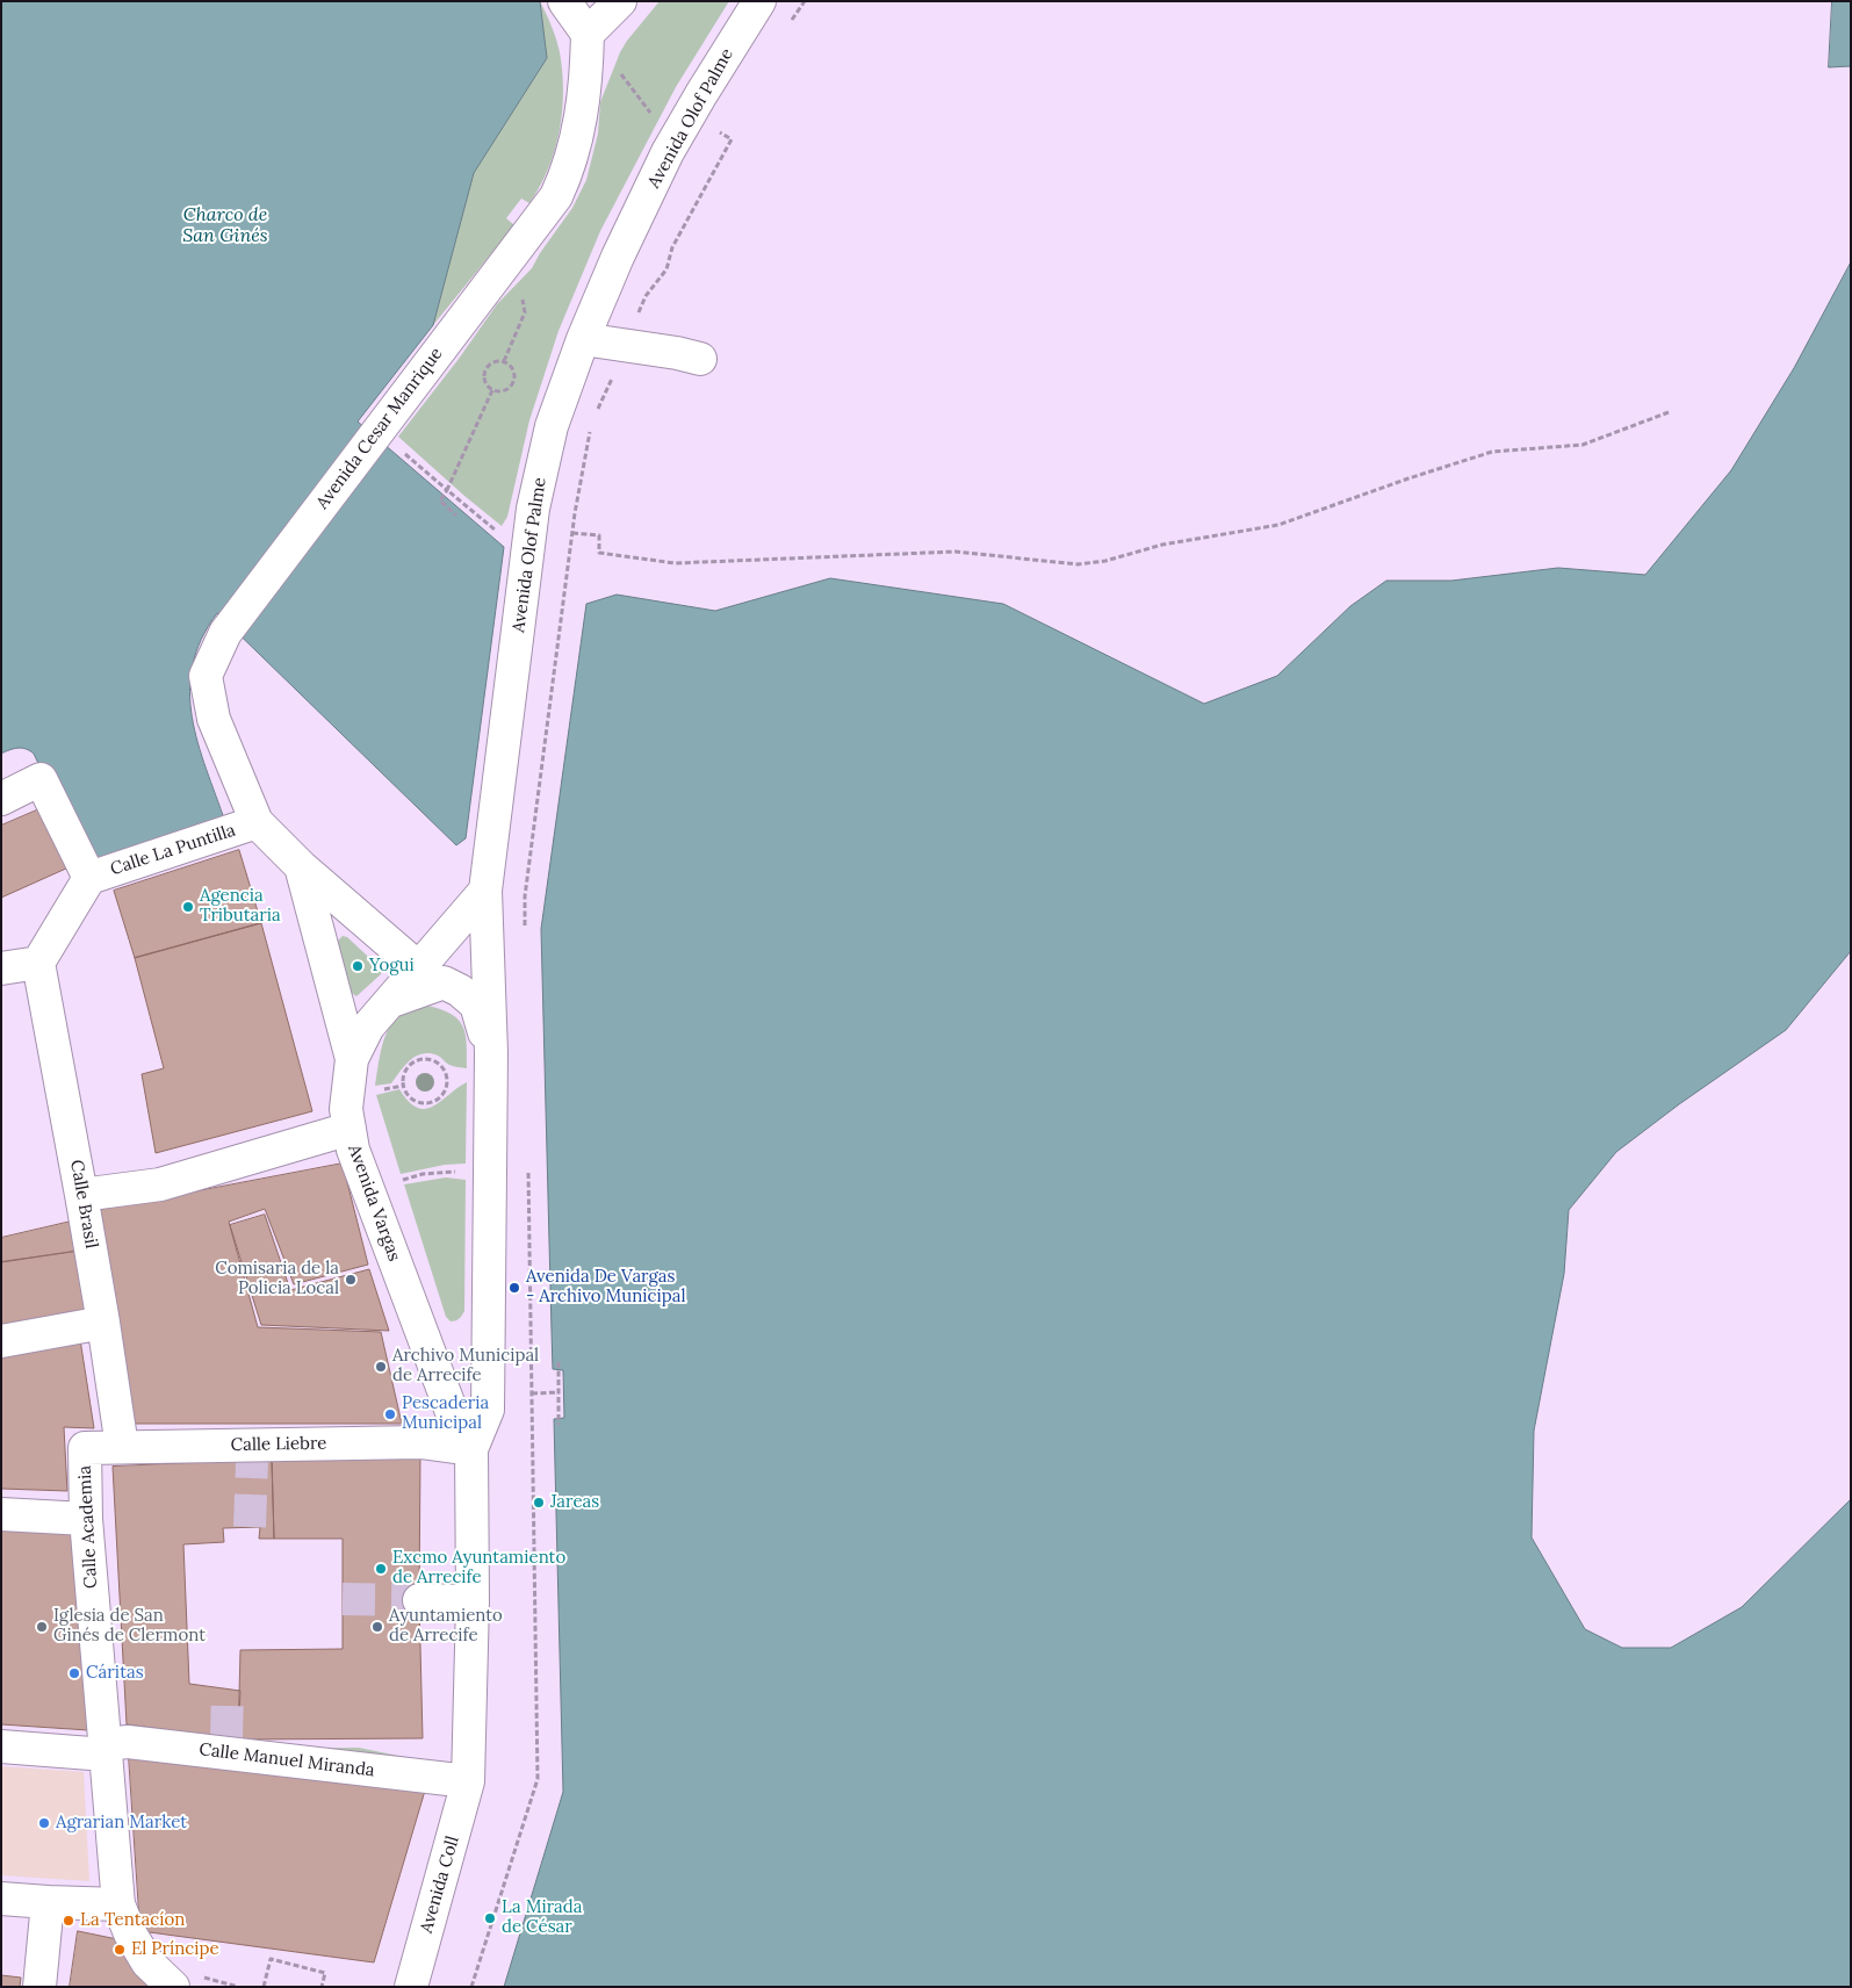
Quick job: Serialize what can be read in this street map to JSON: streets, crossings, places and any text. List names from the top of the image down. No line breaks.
{"streets":{"street":["Avenida Olof Palme","Avenida Cesar Manrique","Calle La Puntilla","Avenida Vargas","Calle Brasil","Calle Liebre","Calle Academia","Calle Manuel Miranda","Avenida Coll"]},"crossings":[["Avenida Olof Palme","Avenida Vargas"],["Avenida Cesar Manrique","Calle La Puntilla"],["Calle La Puntilla","Calle Brasil"],["Avenida Vargas","Calle Liebre"],["Avenida Vargas","Calle Manuel Miranda"],["Avenida Vargas","Avenida Coll"],["Calle Brasil","Calle Liebre"],["Calle Liebre","Calle Academia"],["Calle Academia","Calle Manuel Miranda"],["Calle Manuel Miranda","Avenida Coll"]],"water":["Charco de San Ginés"],"places":["Agencia Tributaria","Yogui","Comisaria de la Policia Local","Avenida De Vargas - Archivo Municipal","Archivo Municipal de Arrecife","Pescaderia Municipal","Jareas","Excmo Ayuntamiento de Arrecife","Iglesia de San Ginés de Clermont","Ayuntamiento de Arrecife","Cáritas","Agrarian Market","La Mirada de César","La Tentacíon","El Príncipe"]}
